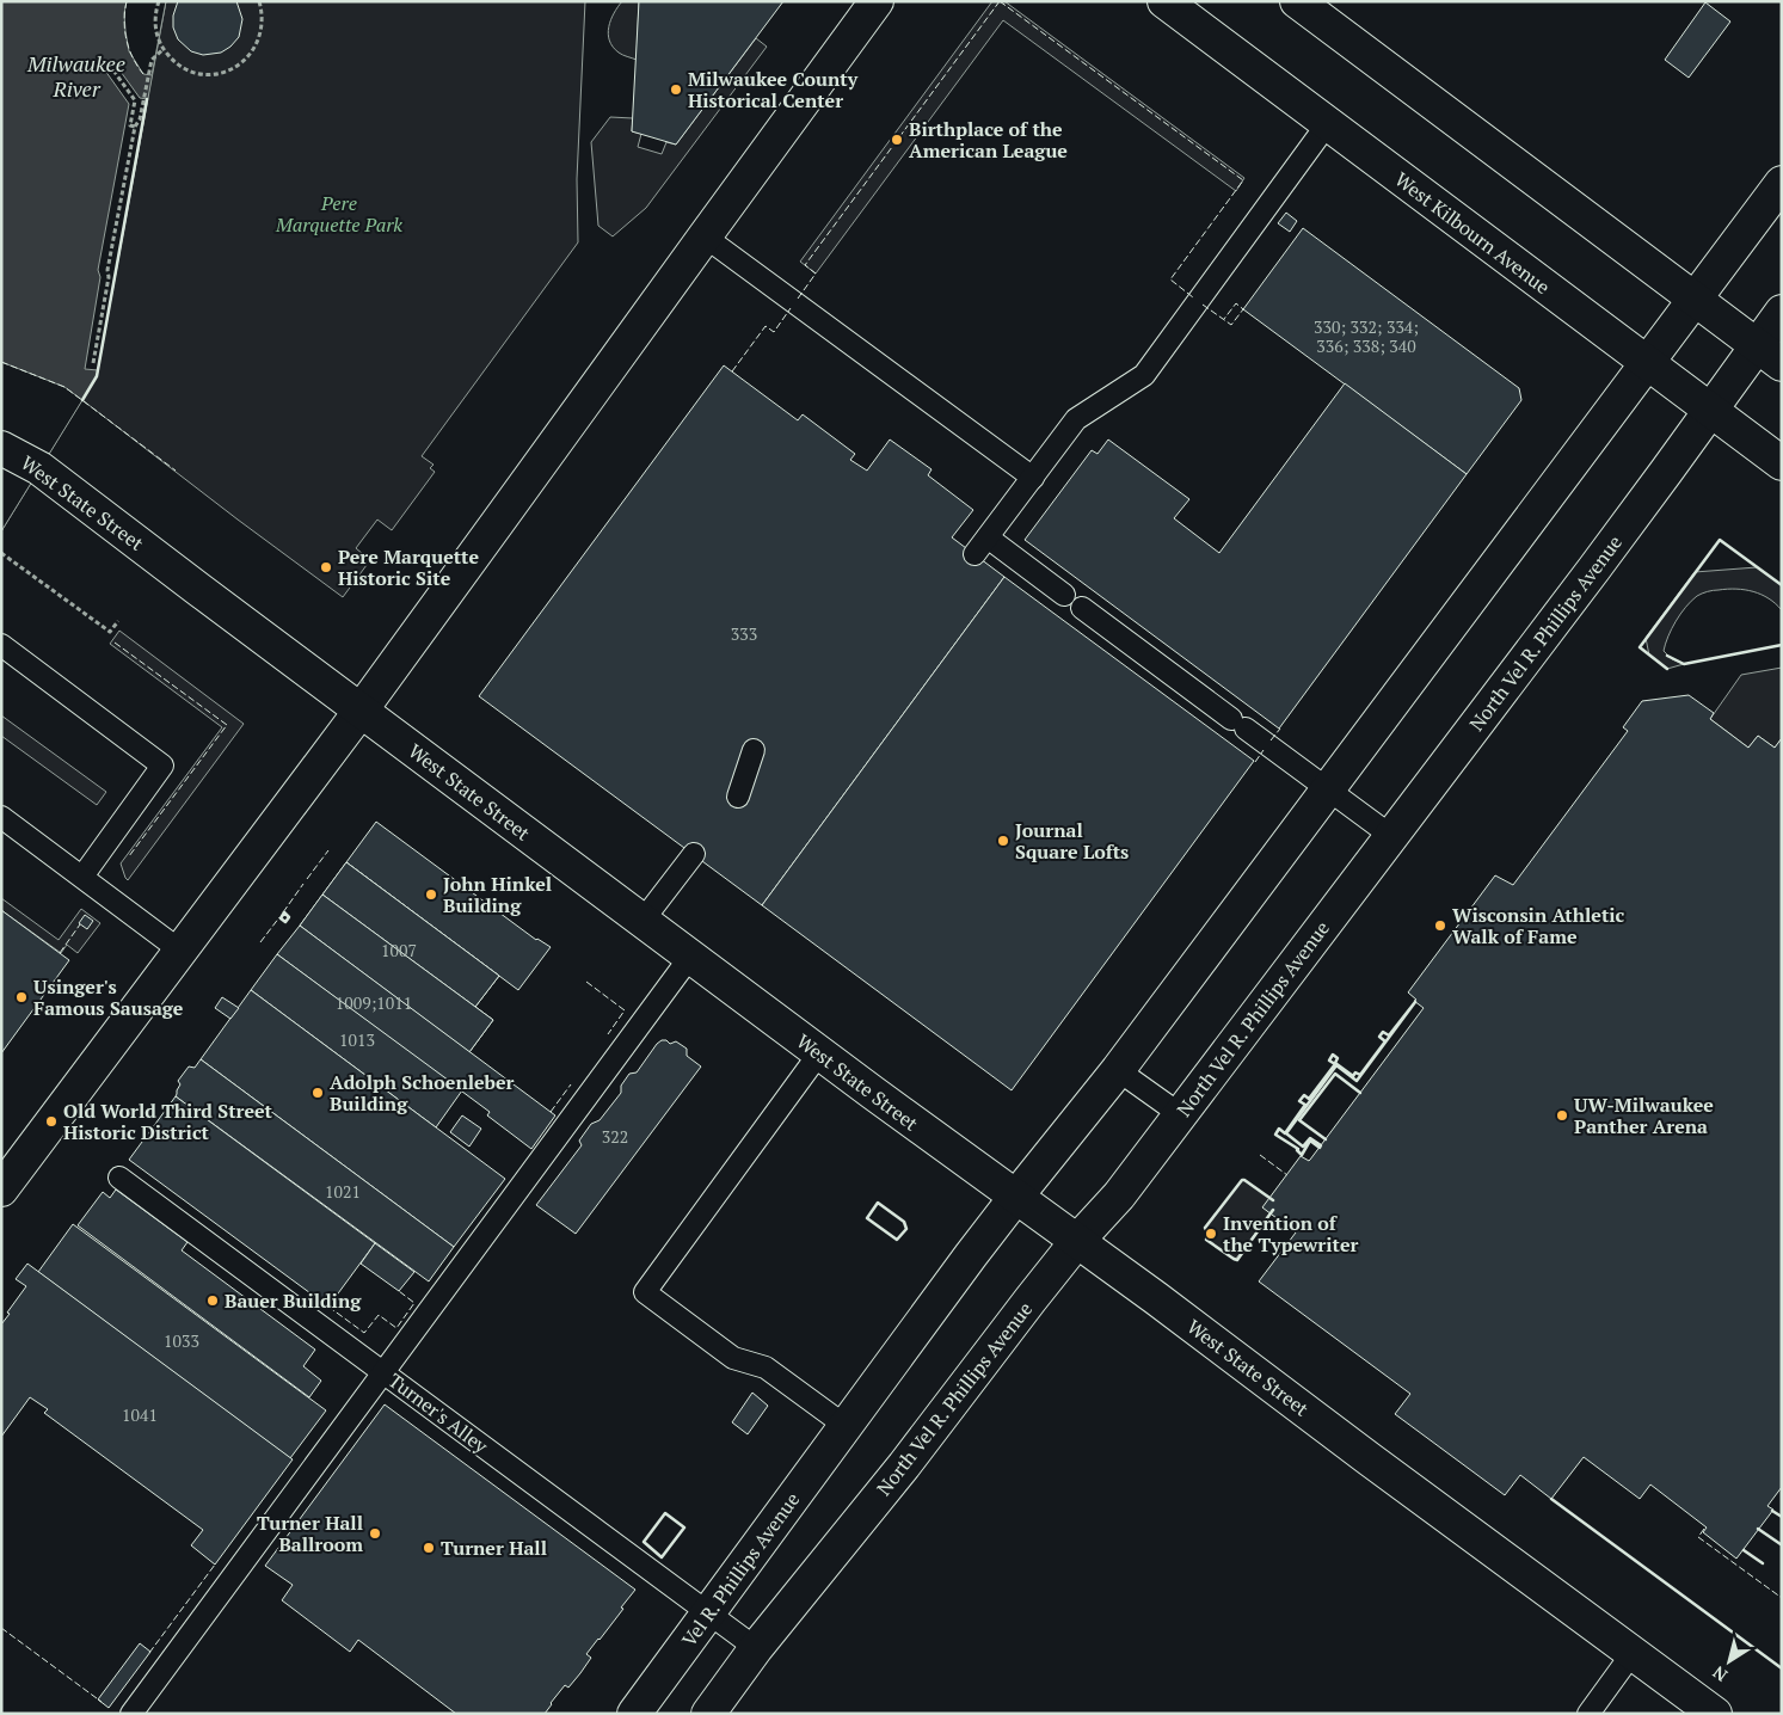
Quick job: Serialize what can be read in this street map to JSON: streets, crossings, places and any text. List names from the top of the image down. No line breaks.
{"streets":{"street":["West Kilbourn Avenue","West State Street","North Vel R. Phillips Avenue","Vel R. Phillips Avenue"],"lane":["Turner's Alley"]},"crossings":[["West Kilbourn Avenue","North Vel R. Phillips Avenue"],["West State Street","North Vel R. Phillips Avenue"],["North Vel R. Phillips Avenue","Turner's Alley"],["Turner's Alley","Vel R. Phillips Avenue"]],"water":["Milwaukee River"],"parks":["Pere Marquette Park"],"places":["Milwaukee County Historical Center","Birthplace of the American League","Pere Marquette Historic Site","Journal Square Lofts","John Hinkel Building","Wisconsin Athletic Walk of Fame","Usinger's Famous Sausage","Adolph Schoenleber Building","UW-Milwaukee Panther Arena","Old World Third Street Historic District","Invention of the Typewriter","Bauer Building","Turner Hall Ballroom","Turner Hall"],"house_numbers":["330; 332; 334; 336; 338; 340","333","1007","1009;1011","1013","322","1021","1033","1041"],"north":"bottom left"}
